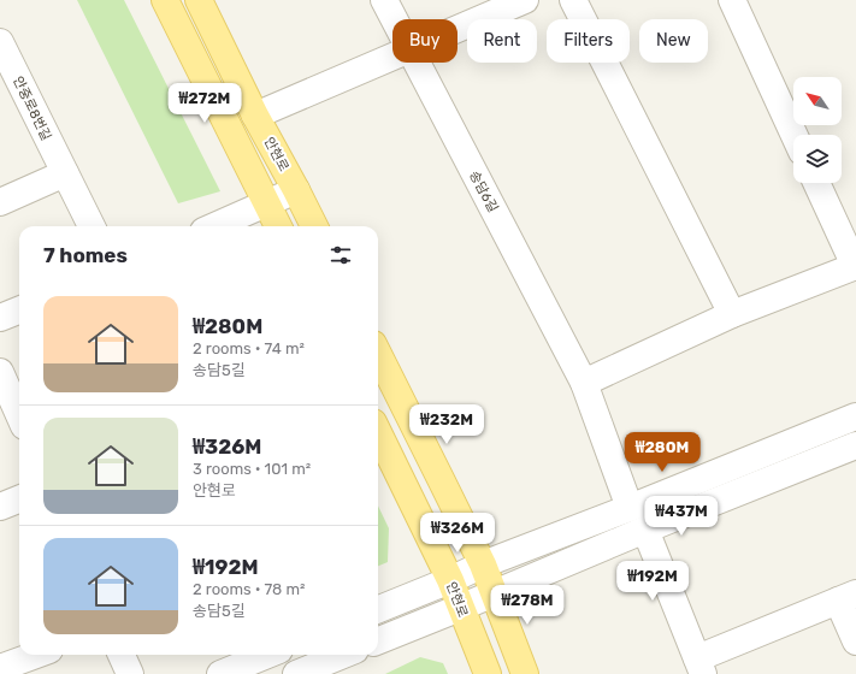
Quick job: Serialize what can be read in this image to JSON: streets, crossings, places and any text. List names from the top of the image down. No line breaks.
{"streets":{"main road":["안현로"],"street":["안중로8번길","송담6길"]},"north":"top left","page":{"chip":["Buy","Rent","Filters","New"],"price":["₩272M","₩232M","₩280M","₩437M","₩326M","₩192M","₩278M"],"heading":"7 homes","list":[{"name":"₩280M","note":"2 rooms · 74 m² · 송담5길"},{"name":"₩326M","note":"3 rooms · 101 m² · 안현로"},{"name":"₩192M","note":"2 rooms · 78 m² · 송담5길"}]}}
